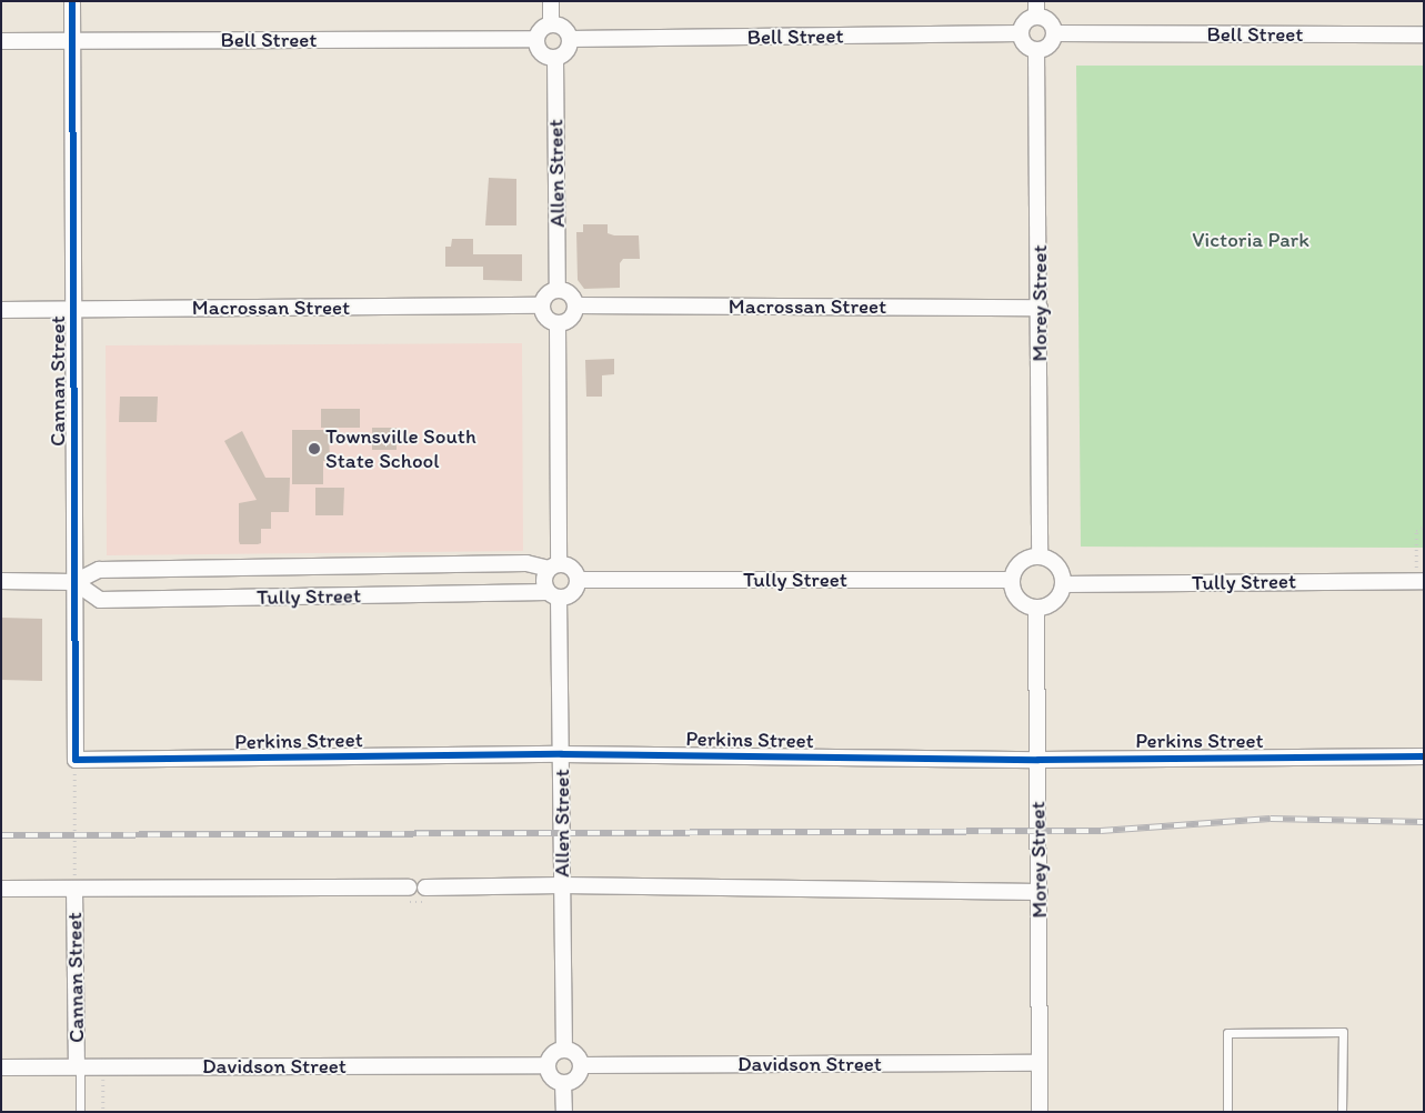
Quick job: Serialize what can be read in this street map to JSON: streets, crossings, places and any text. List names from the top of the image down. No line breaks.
{"streets":{"street":["Bell Street","Allen Street","Morey Street","Macrossan Street","Cannan Street","Tully Street","Perkins Street","Davidson Street"]},"crossings":[["Bell Street","Allen Street"],["Bell Street","Morey Street"],["Bell Street","Cannan Street"],["Allen Street","Macrossan Street"],["Allen Street","Tully Street"],["Allen Street","Perkins Street"],["Allen Street","Davidson Street"],["Morey Street","Macrossan Street"],["Morey Street","Tully Street"],["Morey Street","Perkins Street"],["Morey Street","Davidson Street"],["Macrossan Street","Cannan Street"],["Cannan Street","Tully Street"],["Cannan Street","Perkins Street"],["Cannan Street","Davidson Street"]],"parks":["Victoria Park"],"places":["Townsville South State School"]}
